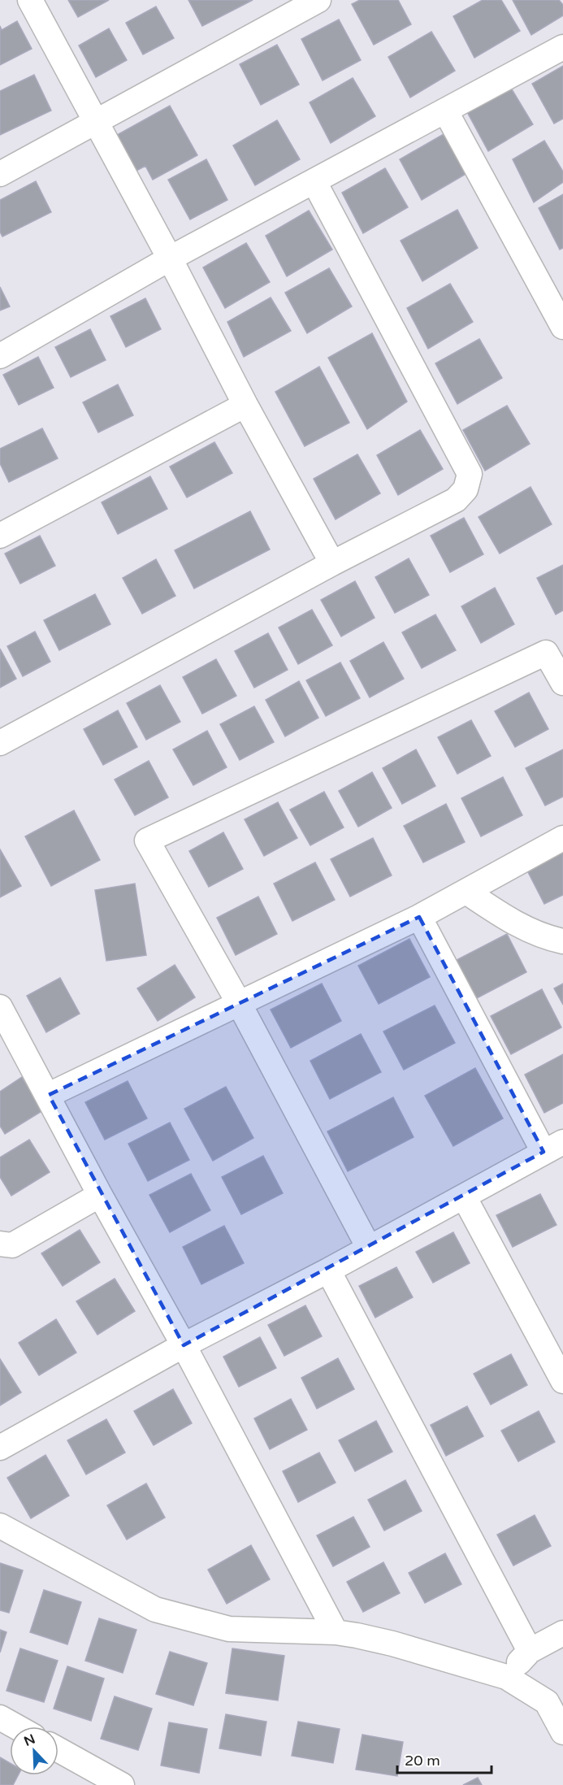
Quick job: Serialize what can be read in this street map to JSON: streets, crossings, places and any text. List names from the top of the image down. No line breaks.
{"scale_bar":"20 m","north":"top left"}
